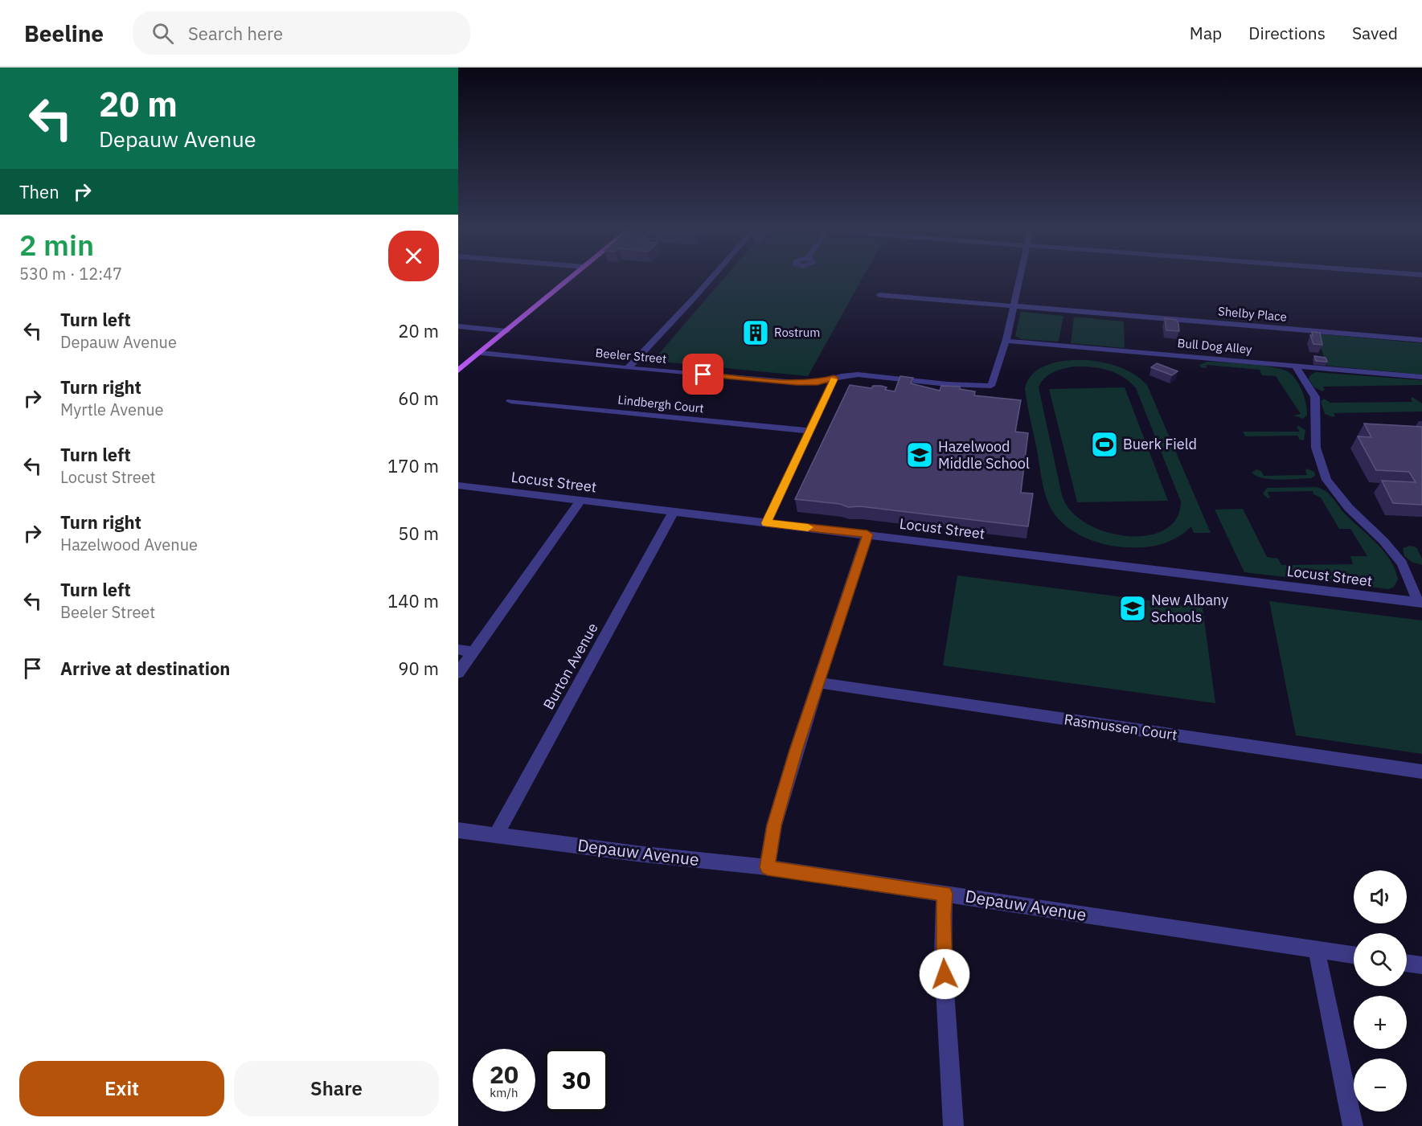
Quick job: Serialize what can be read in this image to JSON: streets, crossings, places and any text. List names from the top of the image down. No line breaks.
{"streets":{"street":["Shelby Place","Bull Dog Alley","Beeler Street","Lindbergh Court","Locust Street","Burton Avenue","Rasmussen Court","Depauw Avenue"]},"crossings":[["Bull Dog Alley","Beeler Street"],["Locust Street","Burton Avenue"],["Burton Avenue","Depauw Avenue"]],"places":{"building":["Rostrum"],"sports":["Buerk Field"],"school or university":["Hazelwood Middle School","New Albany Schools"]},"page":{"header":"Beeline","search":"Search here","nav":["Map","Directions","Saved"],"turn":["20 m","Depauw Avenue"],"then":"Then","heading":["2 min","530 m · 12:47"],"list":[{"name":"Turn left","note":"Depauw Avenue","value":"20 m"},{"name":"Turn right","note":"Myrtle Avenue","value":"60 m"},{"name":"Turn left","note":"Locust Street","value":"170 m"},{"name":"Turn right","note":"Hazelwood Avenue","value":"50 m"},{"name":"Turn left","note":"Beeler Street","value":"140 m"},{"name":"Arrive at destination","value":"90 m"}],"map_buttons":["+","−"],"speed":"20 km/h","limit":"30","buttons":["Exit","Share"]}}
